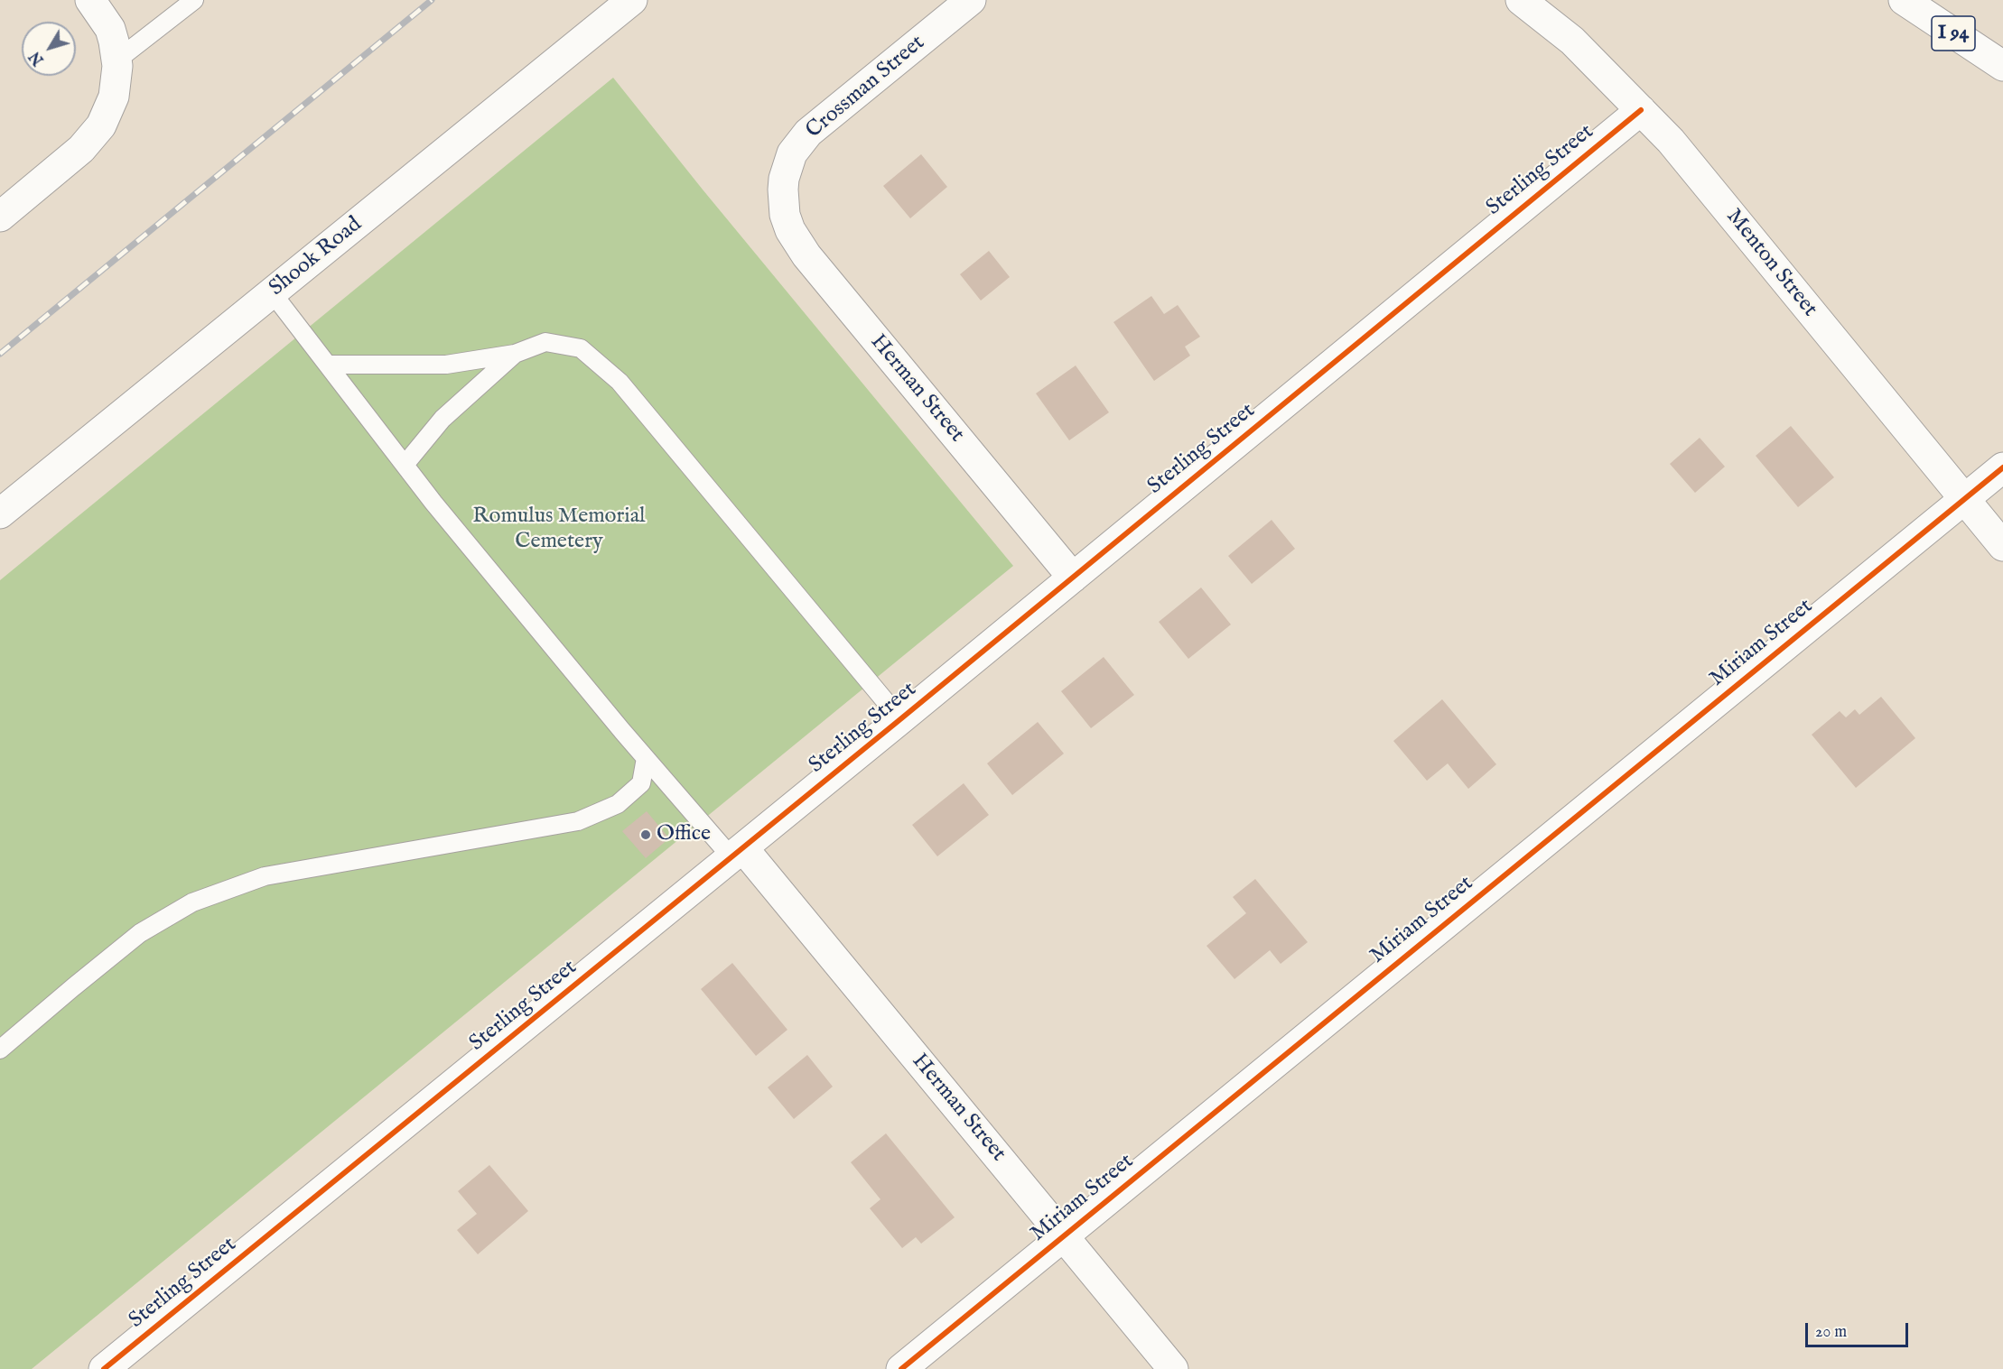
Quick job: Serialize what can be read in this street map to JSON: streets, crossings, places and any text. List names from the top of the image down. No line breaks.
{"streets":{"main road":["I 94","Crossman Street","Sterling Street","Shook Road","Menton Street","Herman Street","Miriam Street"]},"crossings":[["Crossman Street","Herman Street"],["Sterling Street","Menton Street"],["Sterling Street","Herman Street"],["Menton Street","Miriam Street"],["Herman Street","Miriam Street"]],"parks":["Romulus Memorial Cemetery"],"places":["Office"],"scale_bar":"20 m","north":"bottom left"}
